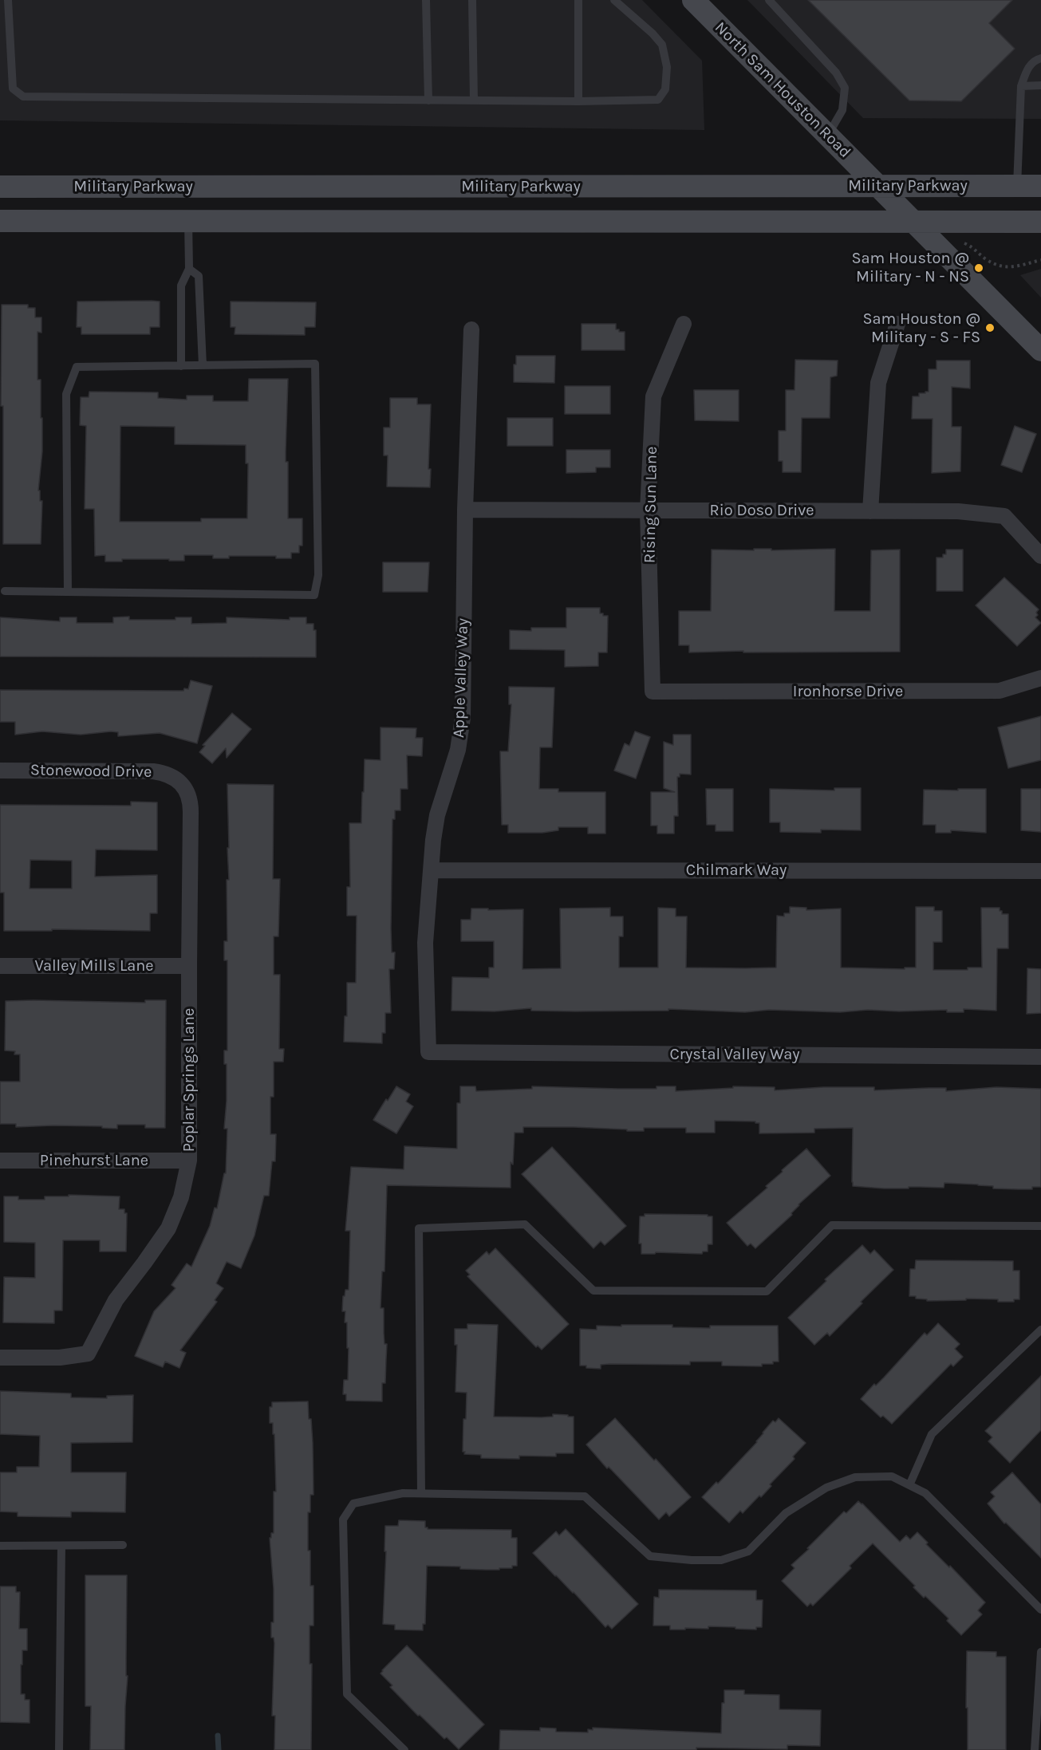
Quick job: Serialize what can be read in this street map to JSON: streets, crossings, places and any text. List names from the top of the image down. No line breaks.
{"streets":{"main road":["North Sam Houston Road","Military Parkway"],"street":["Rising Sun Lane","Rio Doso Drive","Apple Valley Way","Ironhorse Drive","Stonewood Drive","Chilmark Way","Valley Mills Lane","Crystal Valley Way","Poplar Springs Lane","Pinehurst Lane"]},"crossings":[["North Sam Houston Road","Military Parkway"],["Rising Sun Lane","Rio Doso Drive"],["Rising Sun Lane","Ironhorse Drive"],["Rio Doso Drive","Apple Valley Way"],["Apple Valley Way","Chilmark Way"],["Apple Valley Way","Crystal Valley Way"],["Stonewood Drive","Poplar Springs Lane"],["Valley Mills Lane","Poplar Springs Lane"],["Poplar Springs Lane","Pinehurst Lane"]],"places":["Sam Houston @ Military - N - NS","Sam Houston @ Military - S - FS"]}
